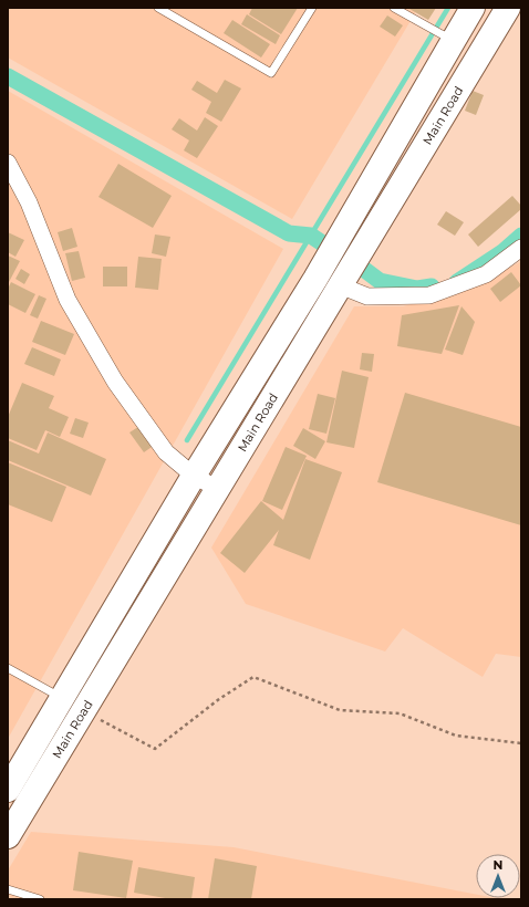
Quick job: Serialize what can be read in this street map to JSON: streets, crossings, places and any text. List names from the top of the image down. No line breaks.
{"streets":{"main road":["Main Road"]},"north":"top"}
